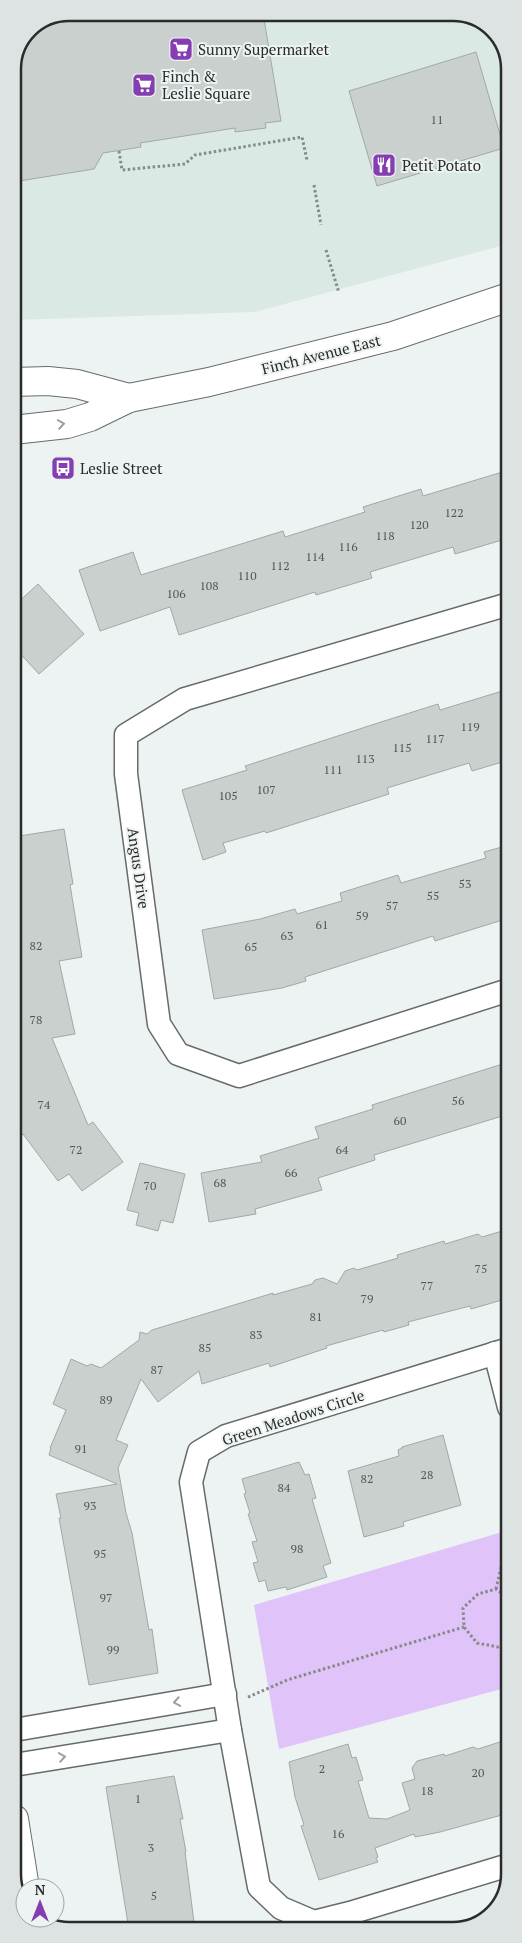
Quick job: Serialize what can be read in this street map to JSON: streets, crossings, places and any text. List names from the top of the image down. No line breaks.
{"streets":{"main road":["Finch Avenue East"],"street":["Angus Drive","Green Meadows Circle"]},"places":{"supermarket":["Sunny Supermarket","Finch & Leslie Square"],"restaurant":["Petit Potato"],"bus stop":["Leslie Street"]},"house_numbers":["11","122","120","118","116","114","112","110","108","106","119","117","115","113","111","107","105","53","55","57","59","61","63","82","65","78","56","74","60","72","64","66","68","70","75","77","79","81","83","85","87","89","91","28","82","84","93","98","95","97","99","2","20","18","1","16","3","5"],"north":"top"}
